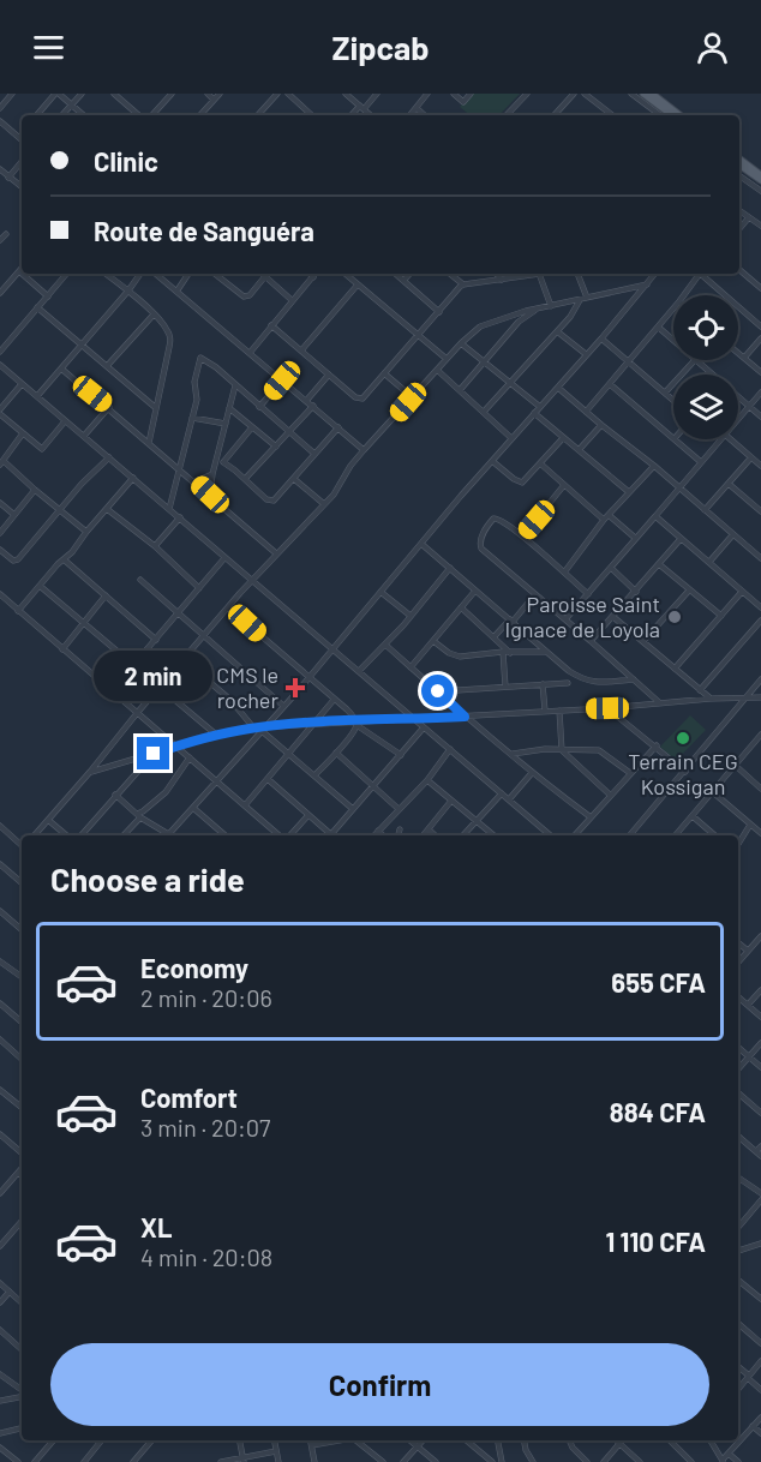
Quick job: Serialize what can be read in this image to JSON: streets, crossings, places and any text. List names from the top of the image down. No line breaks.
{"places":{"other":["Paroisse Saint Ignace de Loyola","Terrain CEG Kossigan"],"health":["CMS le rocher"]},"page":{"header":"Zipcab","banner":["Clinic","Route de Sanguéra"],"bubble":"2 min","heading":"Choose a ride","list":[{"name":"Economy","note":"2 min · 20:06","value":"655 CFA"},{"name":"Comfort","note":"3 min · 20:07","value":"884 CFA"},{"name":"XL","note":"4 min · 20:08","value":"1 110 CFA"}],"buttons":"Confirm"}}
